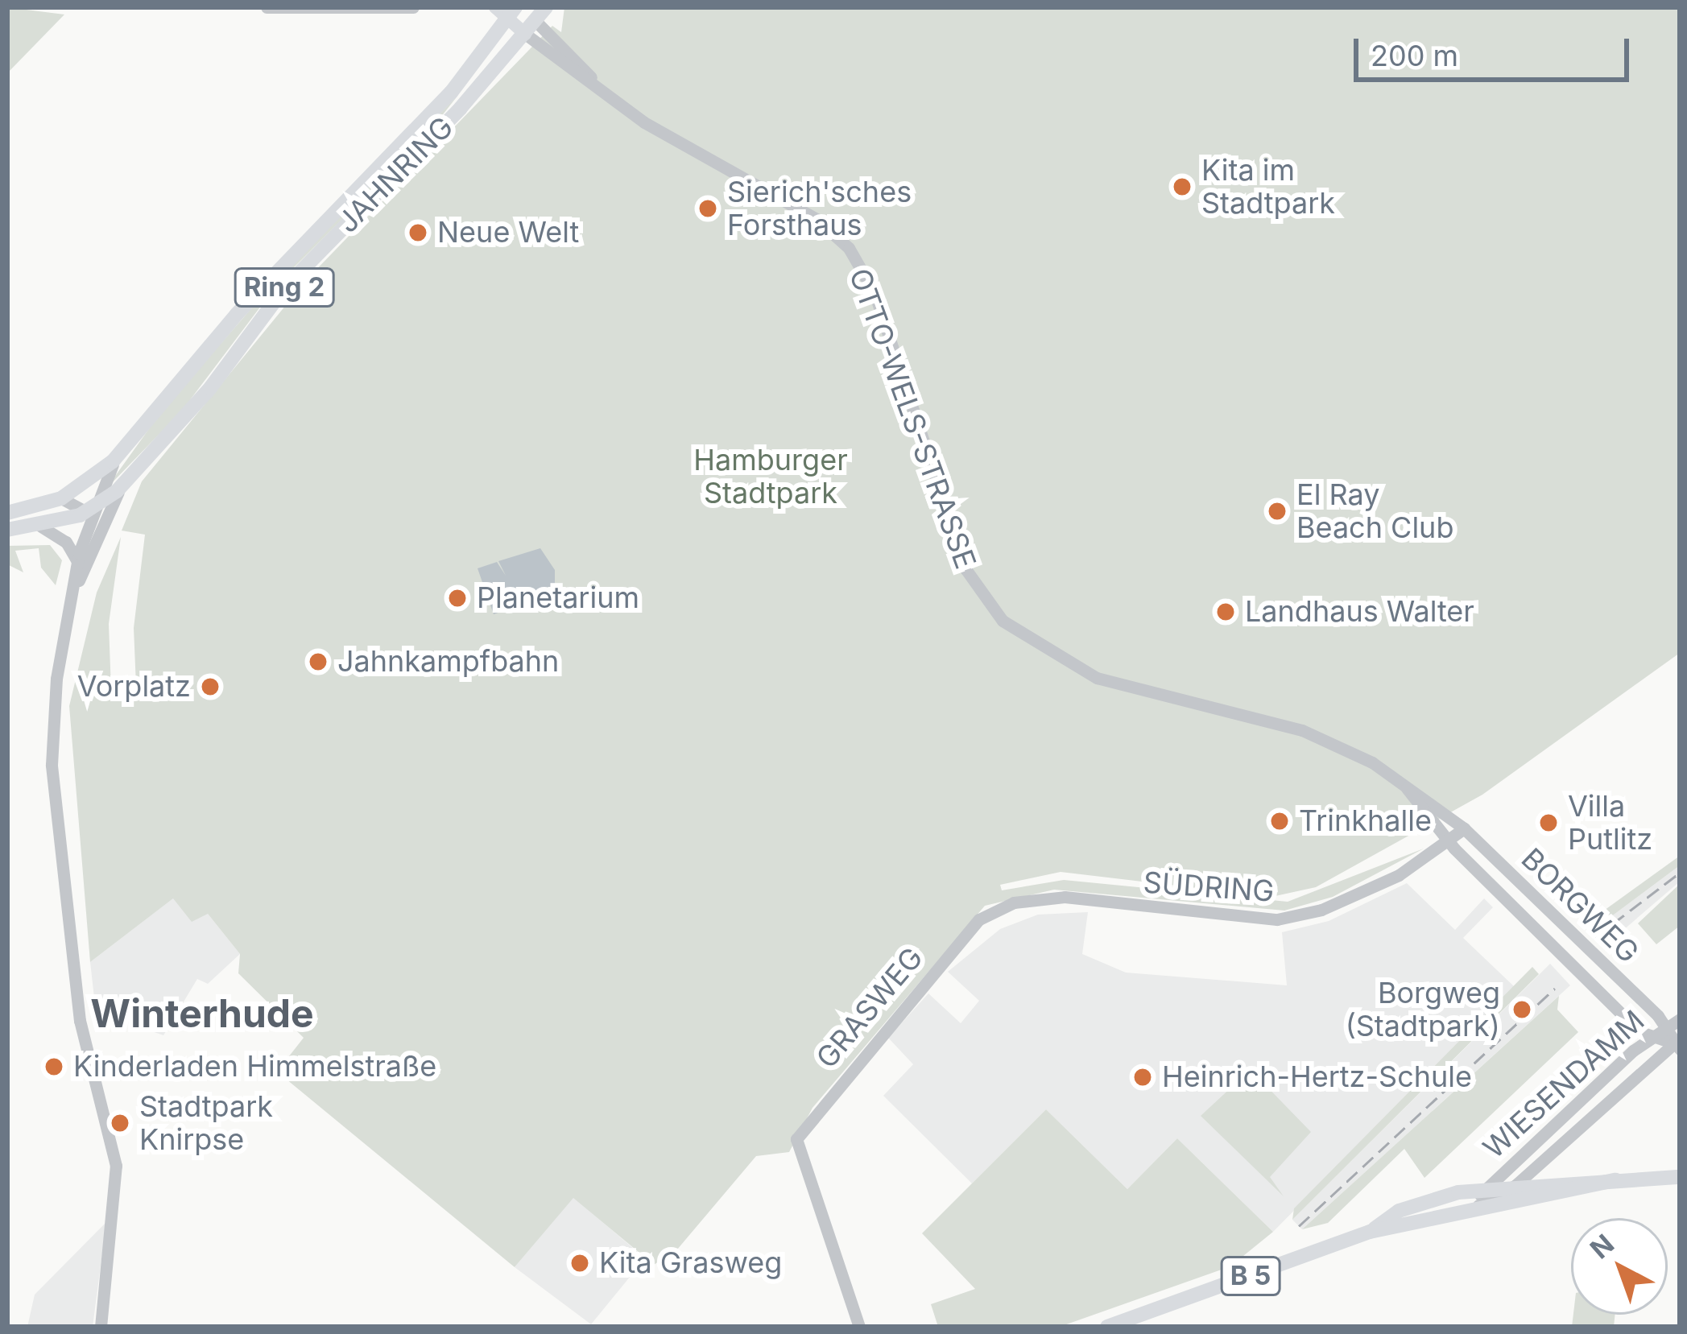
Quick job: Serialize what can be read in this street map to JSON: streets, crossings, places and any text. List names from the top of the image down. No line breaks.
{"streets":{"main road":["JAHNRING","Ring 2","OTTO-WELS-STRASSE","B 5"],"street":["SÜDRING","BORGWEG","GRASWEG","WIESENDAMM"]},"crossings":[["JAHNRING","Ring 2"],["JAHNRING","OTTO-WELS-STRASSE"],["OTTO-WELS-STRASSE","SÜDRING"],["OTTO-WELS-STRASSE","BORGWEG"],["SÜDRING","BORGWEG"],["SÜDRING","GRASWEG"],["BORGWEG","WIESENDAMM"],["WIESENDAMM","B 5"]],"districts":["Winterhude"],"parks":["Hamburger Stadtpark"],"places":["Kita im Stadtpark","Sierich'sches Forsthaus","Neue Welt","El Ray Beach Club","Planetarium","Landhaus Walter","Jahnkampfbahn","Vorplatz","Trinkhalle","Villa Putlitz","Borgweg (Stadtpark)","Kinderladen Himmelstraße","Heinrich-Hertz-Schule","Stadtpark Knirpse","Kita Grasweg"],"scale_bar":"200 m","north":"top left"}
